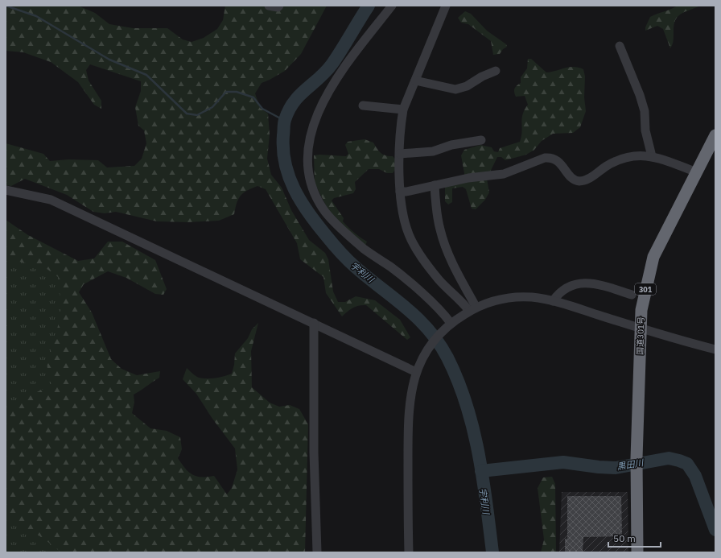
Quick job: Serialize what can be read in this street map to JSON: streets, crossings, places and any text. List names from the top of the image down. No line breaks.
{"streets":{"highway":["301","国道301号"]},"water":["宇利川","黒田川"],"scale_bar":"50 m"}
